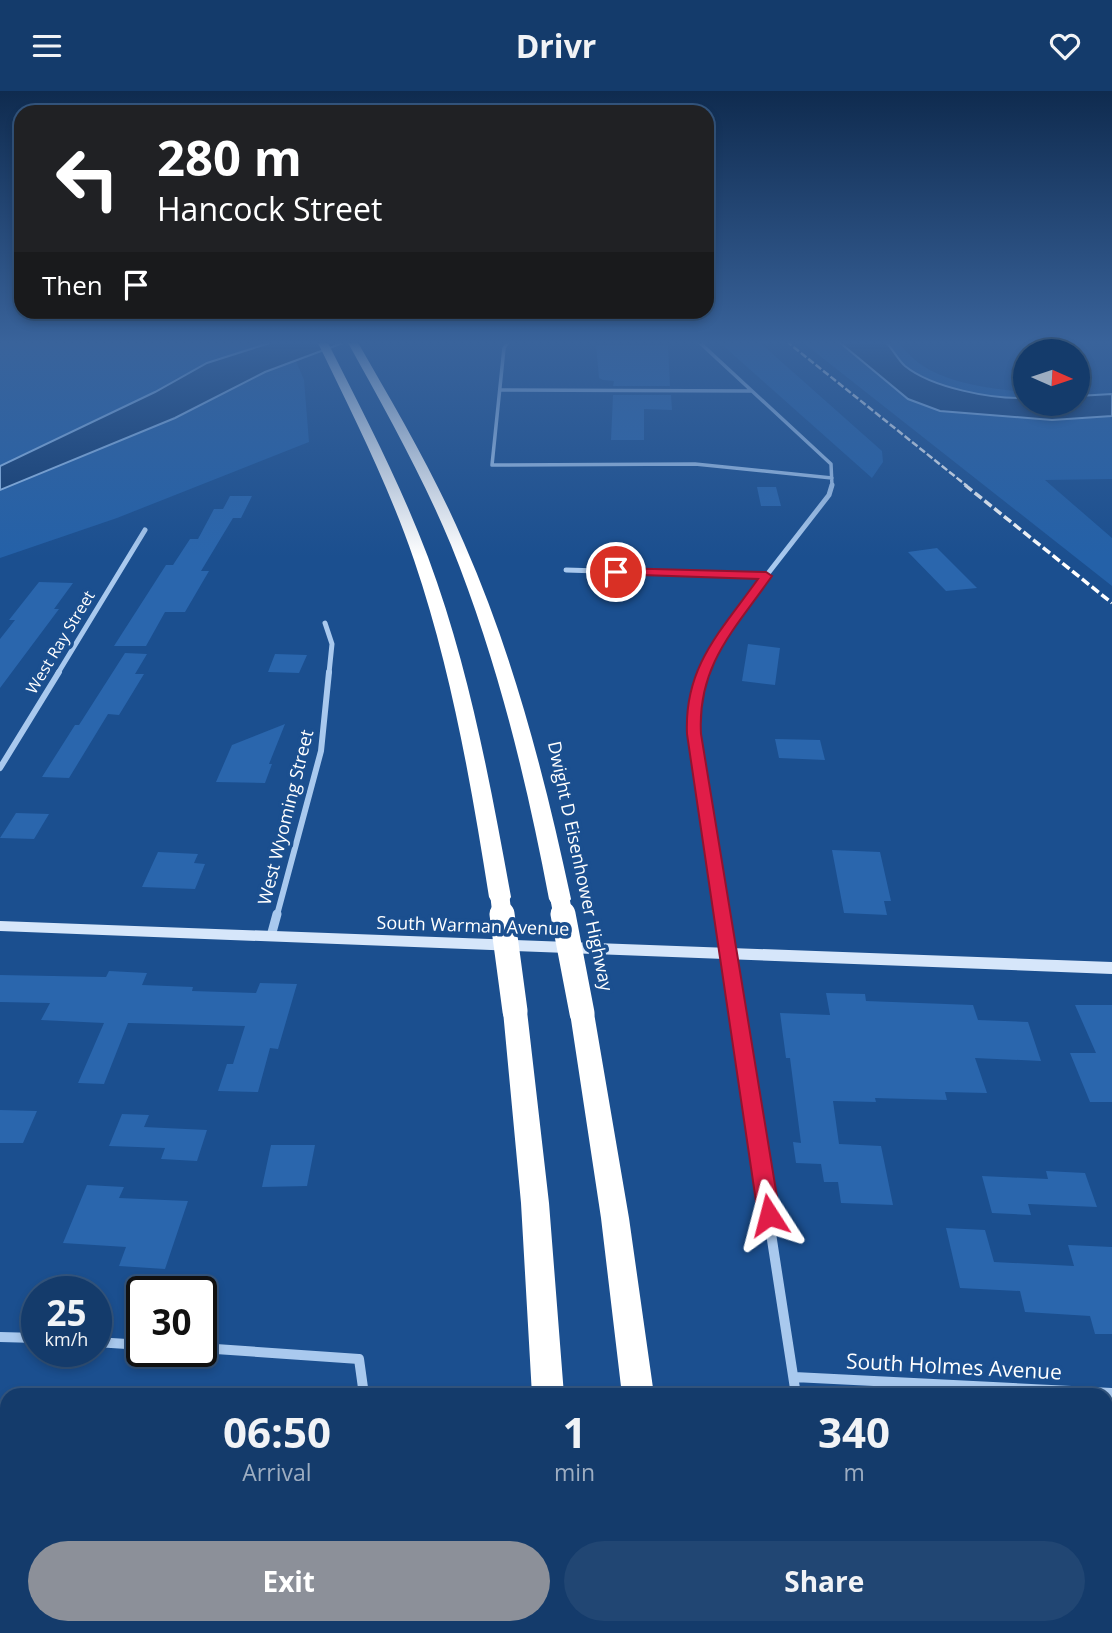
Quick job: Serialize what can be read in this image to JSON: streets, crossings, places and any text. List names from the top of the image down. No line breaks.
{"streets":{"highway":["Dwight D Eisenhower Highway"],"main road":["South Warman Avenue"],"street":["West Ray Street","West Wyoming Street","South Holmes Avenue"]},"crossings":[["West Wyoming Street","South Warman Avenue"]],"north":"right","page":{"header":"Drivr","turn":["280 m","Hancock Street"],"then":"Then","speed":"25 km/h","limit":"30","eta":["06:50","Arrival","1","min","340","m"],"buttons":["Exit","Share"]}}
